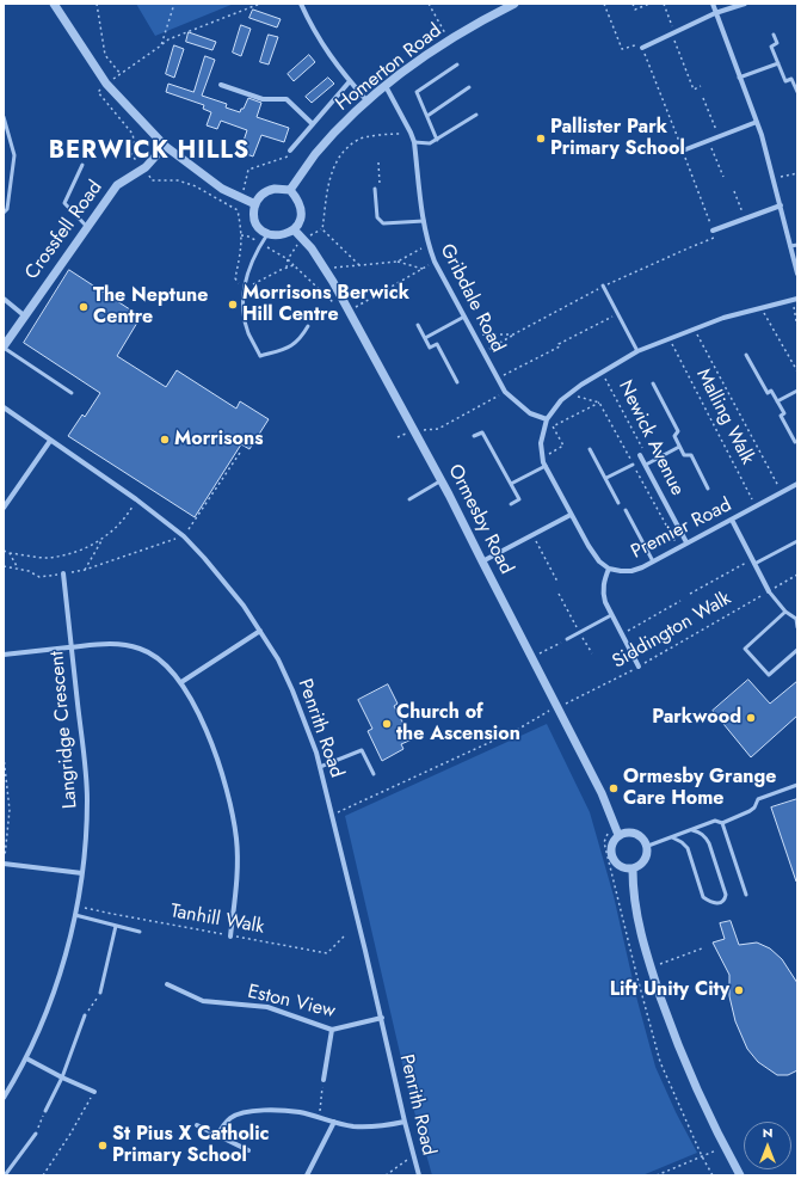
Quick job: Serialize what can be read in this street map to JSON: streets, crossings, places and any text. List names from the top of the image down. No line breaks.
{"streets":{"street":["Homerton Road","Crossfell Road","Gribdale Road","Newick Avenue","Ormesby Road","Premier Road","Penrith Road","Langridge Crescent","Eston View"],"path":["Malling Walk","Siddington Walk","Tanhill Walk"]},"crossings":[["Homerton Road","Gribdale Road"],["Homerton Road","Ormesby Road"],["Malling Walk","Premier Road"],["Newick Avenue","Premier Road"],["Ormesby Road","Siddington Walk"],["Siddington Walk","Penrith Road"],["Penrith Road","Eston View"],["Langridge Crescent","Tanhill Walk"]],"districts":["BERWICK HILLS"],"places":["Pallister Park Primary School","Morrisons Berwick Hill Centre","The Neptune Centre","Morrisons","Parkwood","Church of the Ascension","Ormesby Grange Care Home","Lift Unity City","St Pius X Catholic Primary School"],"north":"top"}
